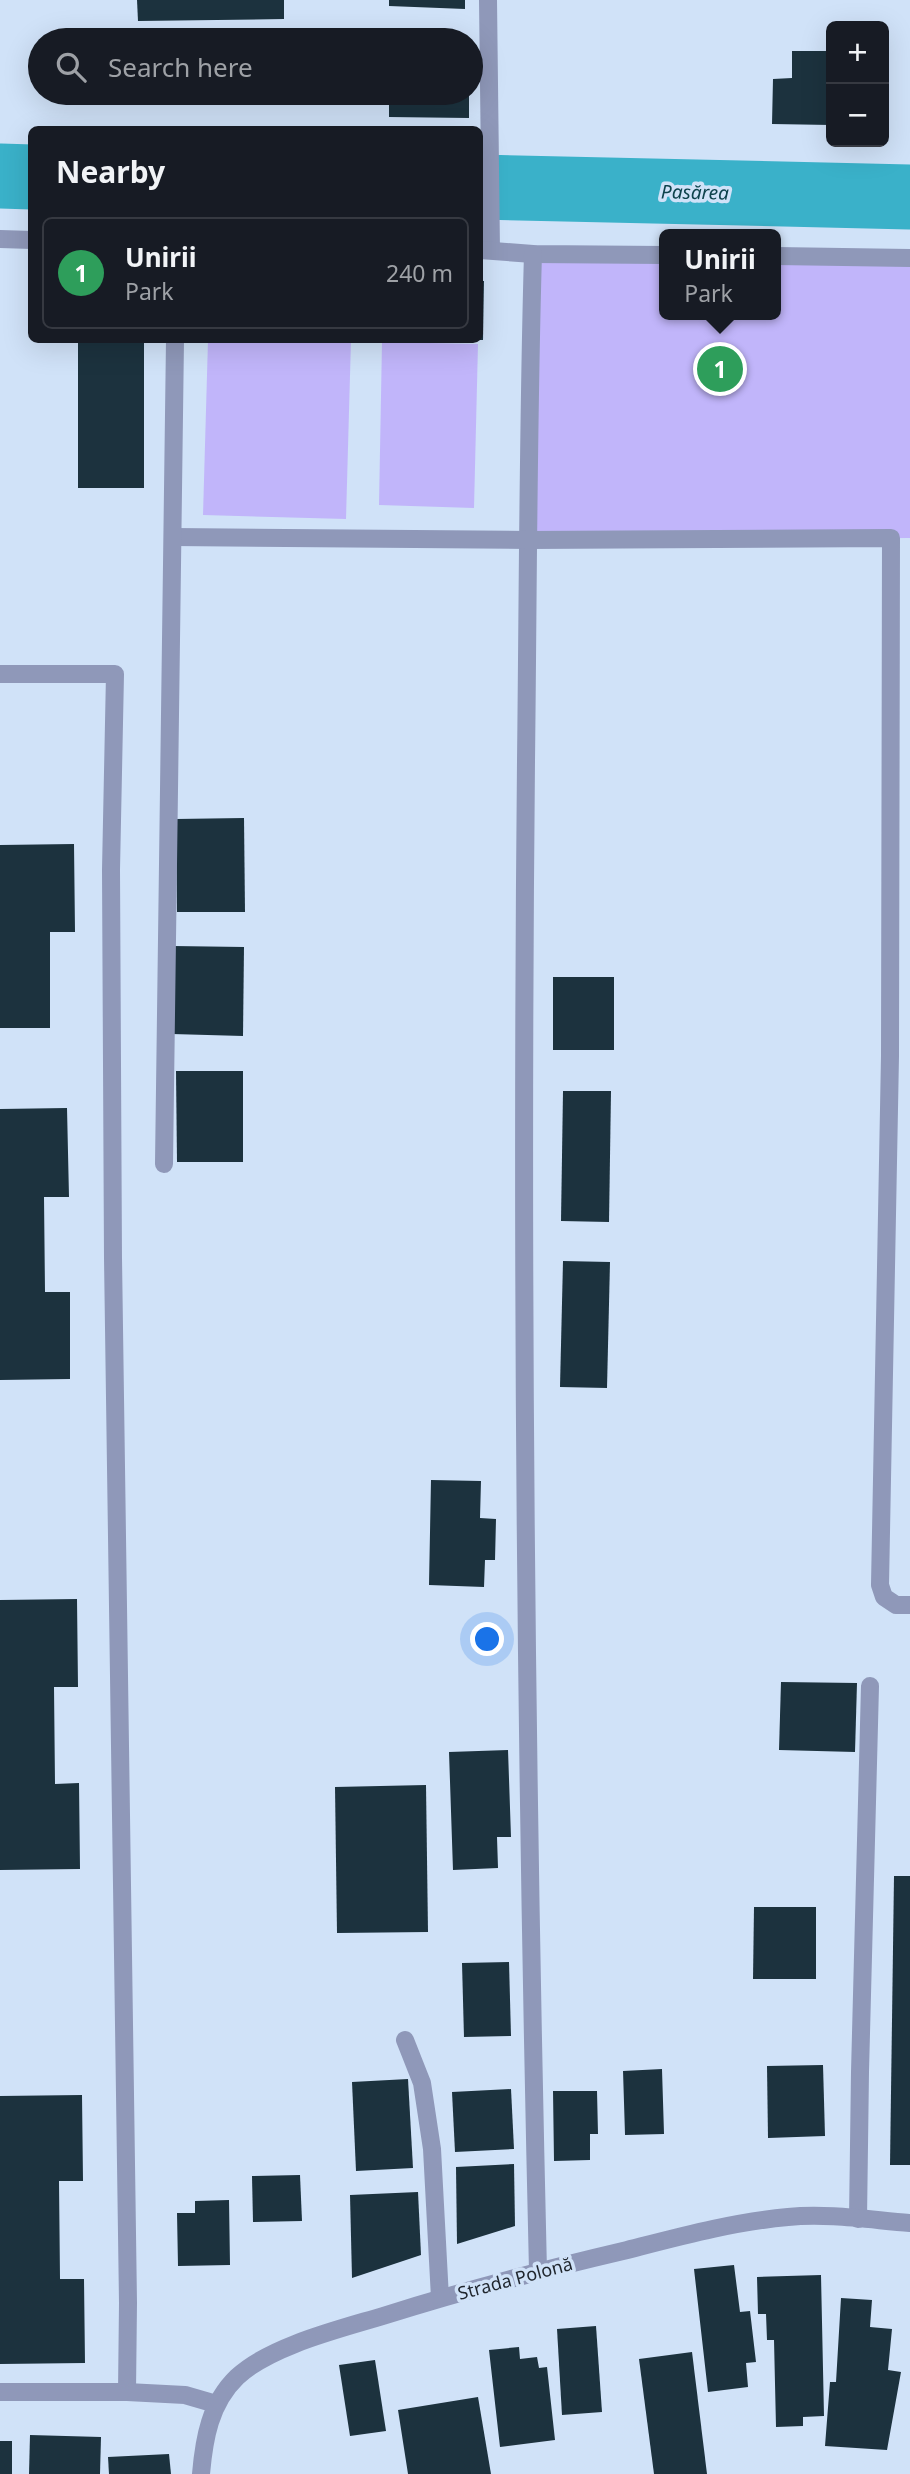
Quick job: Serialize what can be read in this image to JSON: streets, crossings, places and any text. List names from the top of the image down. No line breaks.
{"streets":{"street":["Strada Polonă"]},"water":["Pasărea"],"page":{"map_buttons":["+","−"],"search":"Search here","heading":"Nearby","list":[{"mark":"1","name":"Unirii","note":"Park","value":"240 m"}],"popup":["Unirii","Park"],"pins":"1"}}
